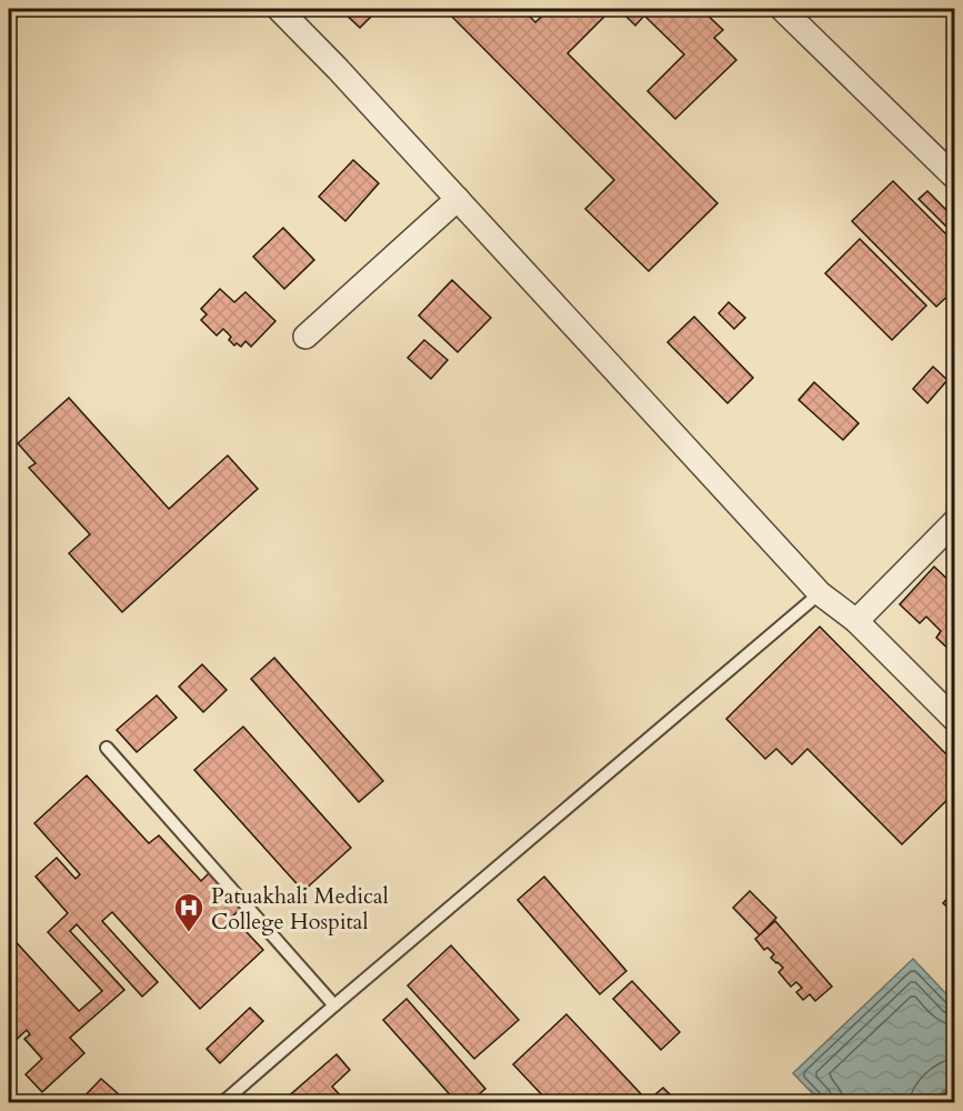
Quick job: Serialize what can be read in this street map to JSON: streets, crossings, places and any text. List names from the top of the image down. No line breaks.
{"places":{"hospital":["Patuakhali Medical College Hospital"]}}
